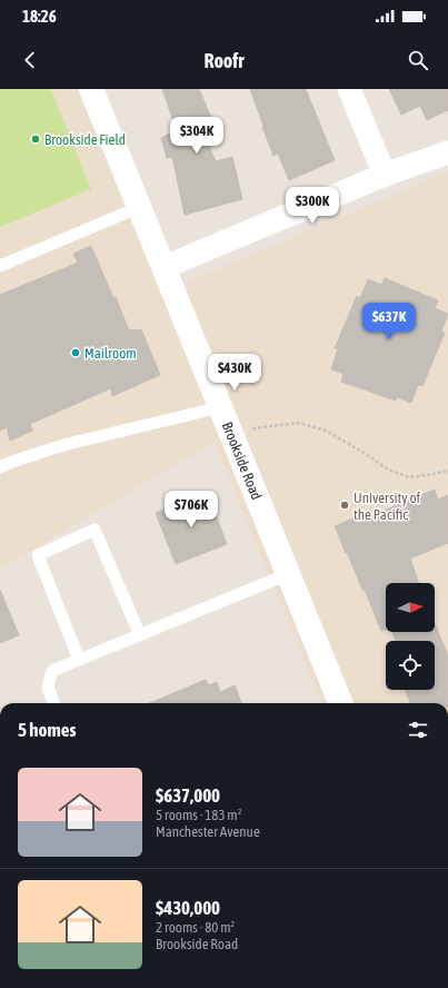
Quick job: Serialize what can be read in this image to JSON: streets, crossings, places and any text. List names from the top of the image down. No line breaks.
{"streets":{"street":["Brookside Road"]},"places":["Brookside Field","Mailroom","University of the Pacific"],"north":"right","page":{"status":"18:26","header":"Roofr","price":["$304K","$300K","$637K","$430K","$706K"],"heading":"5 homes","list":[{"name":"$637,000","note":"5 rooms · 183 m² · Manchester Avenue"},{"name":"$430,000","note":"2 rooms · 80 m² · Brookside Road"}]}}
